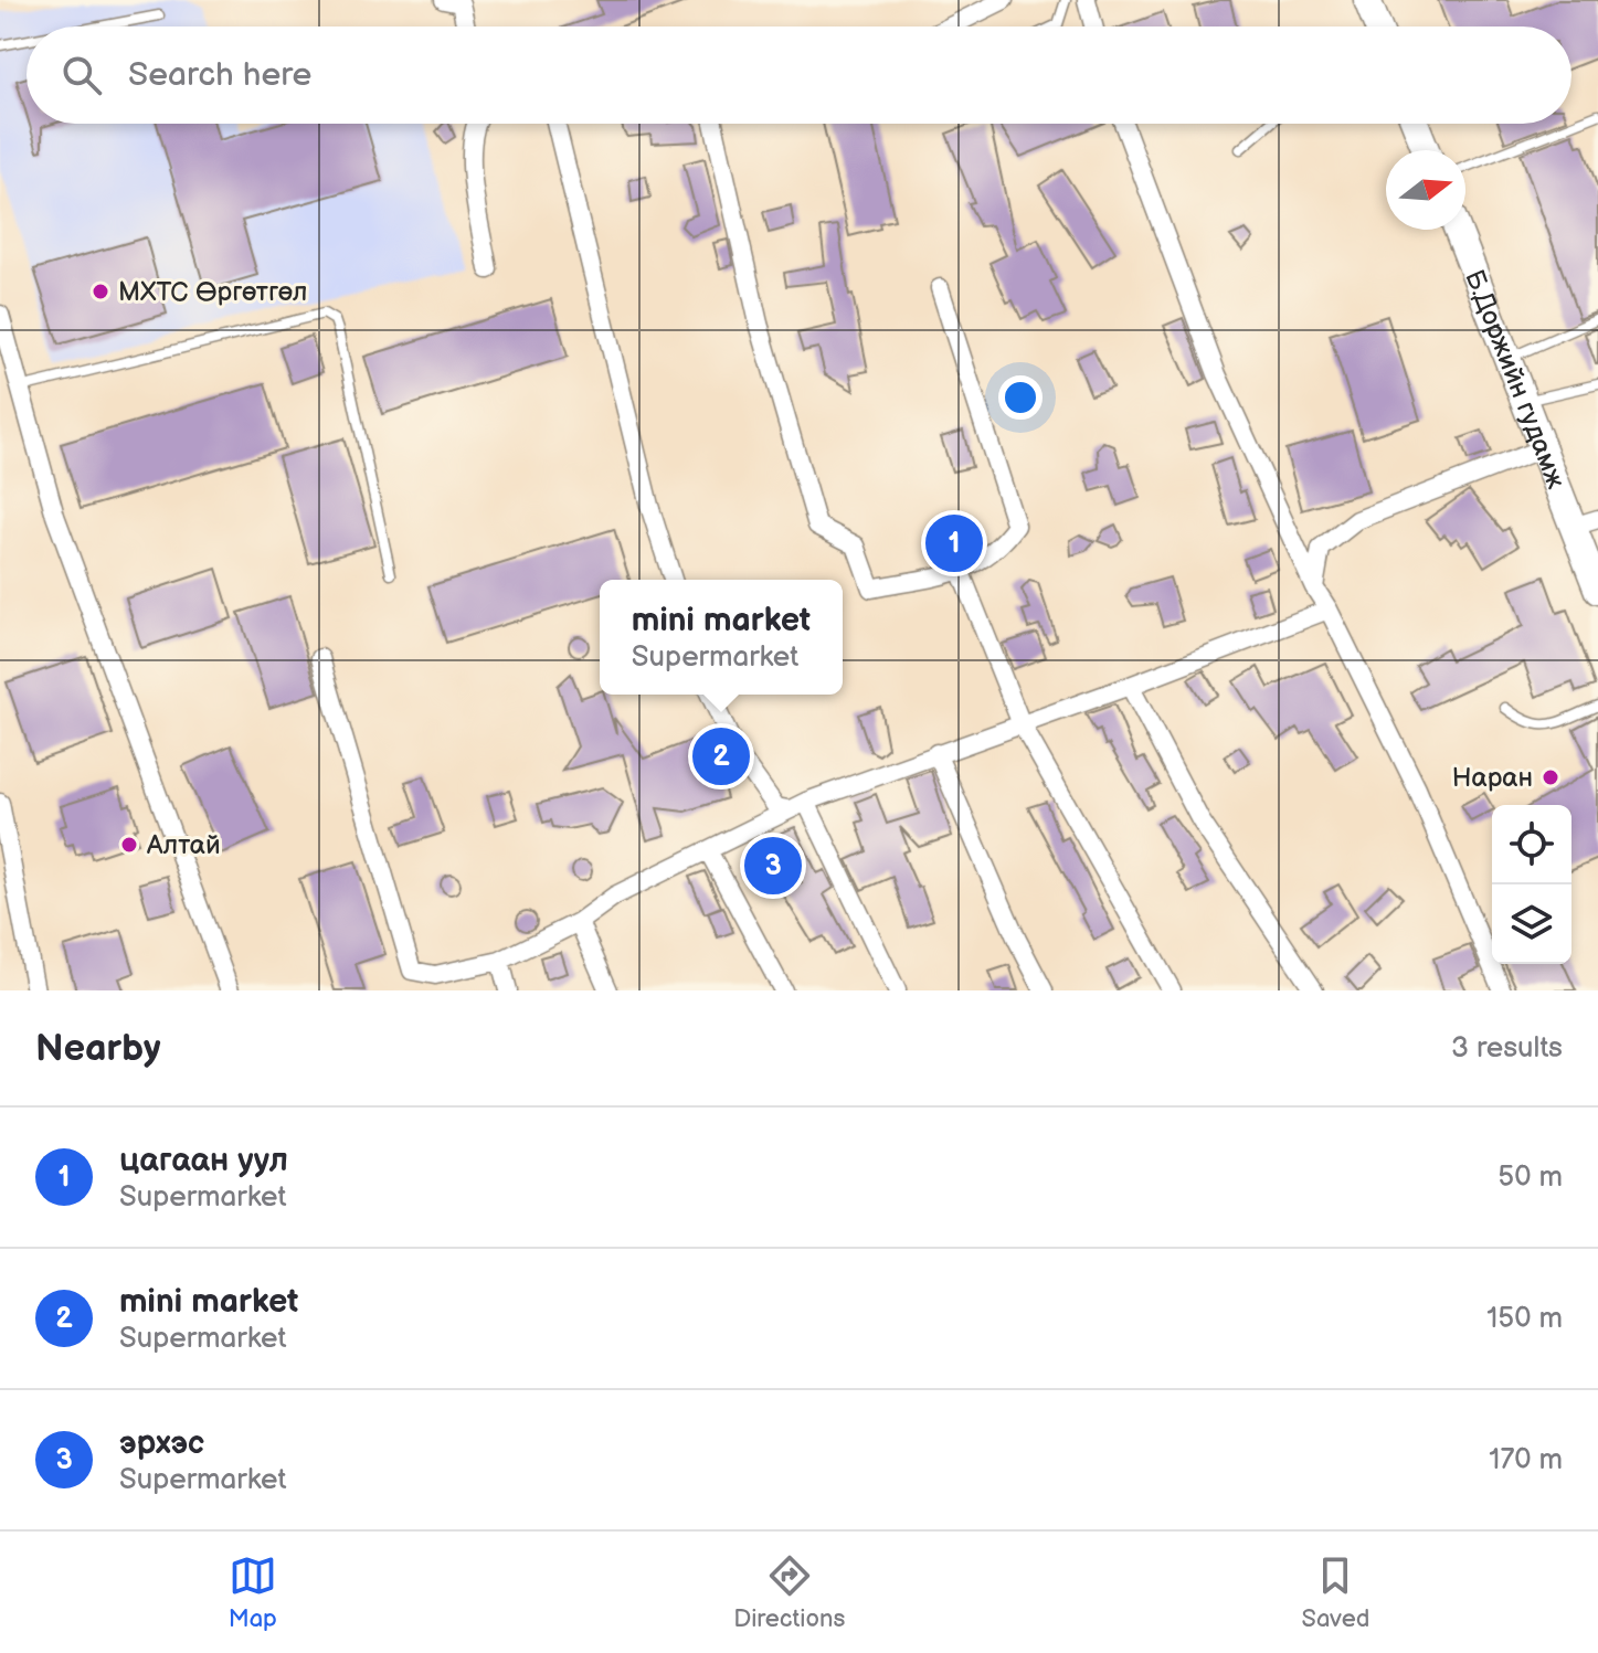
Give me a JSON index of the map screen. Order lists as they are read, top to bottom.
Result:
{
  "streets": {
    "main road": ["Б.Доржийн гудамж"]
  },
  "places": ["МХТС Өргөтгөл", "Наран", "Алтай"],
  "north": "right",
  "page": {
    "search": "Search here",
    "pins": ["1", "2", "3"],
    "popup": ["mini market", "Supermarket"],
    "heading": ["Nearby", "3 results"],
    "list": [
      {
        "mark": "1",
        "name": "цагаан уул",
        "note": "Supermarket",
        "value": "50 m"
      },
      {
        "mark": "2",
        "name": "mini market",
        "note": "Supermarket",
        "value": "150 m"
      },
      {
        "mark": "3",
        "name": "эрхэс",
        "note": "Supermarket",
        "value": "170 m"
      }
    ],
    "nav": ["Map", "Directions", "Saved"]
  }
}
